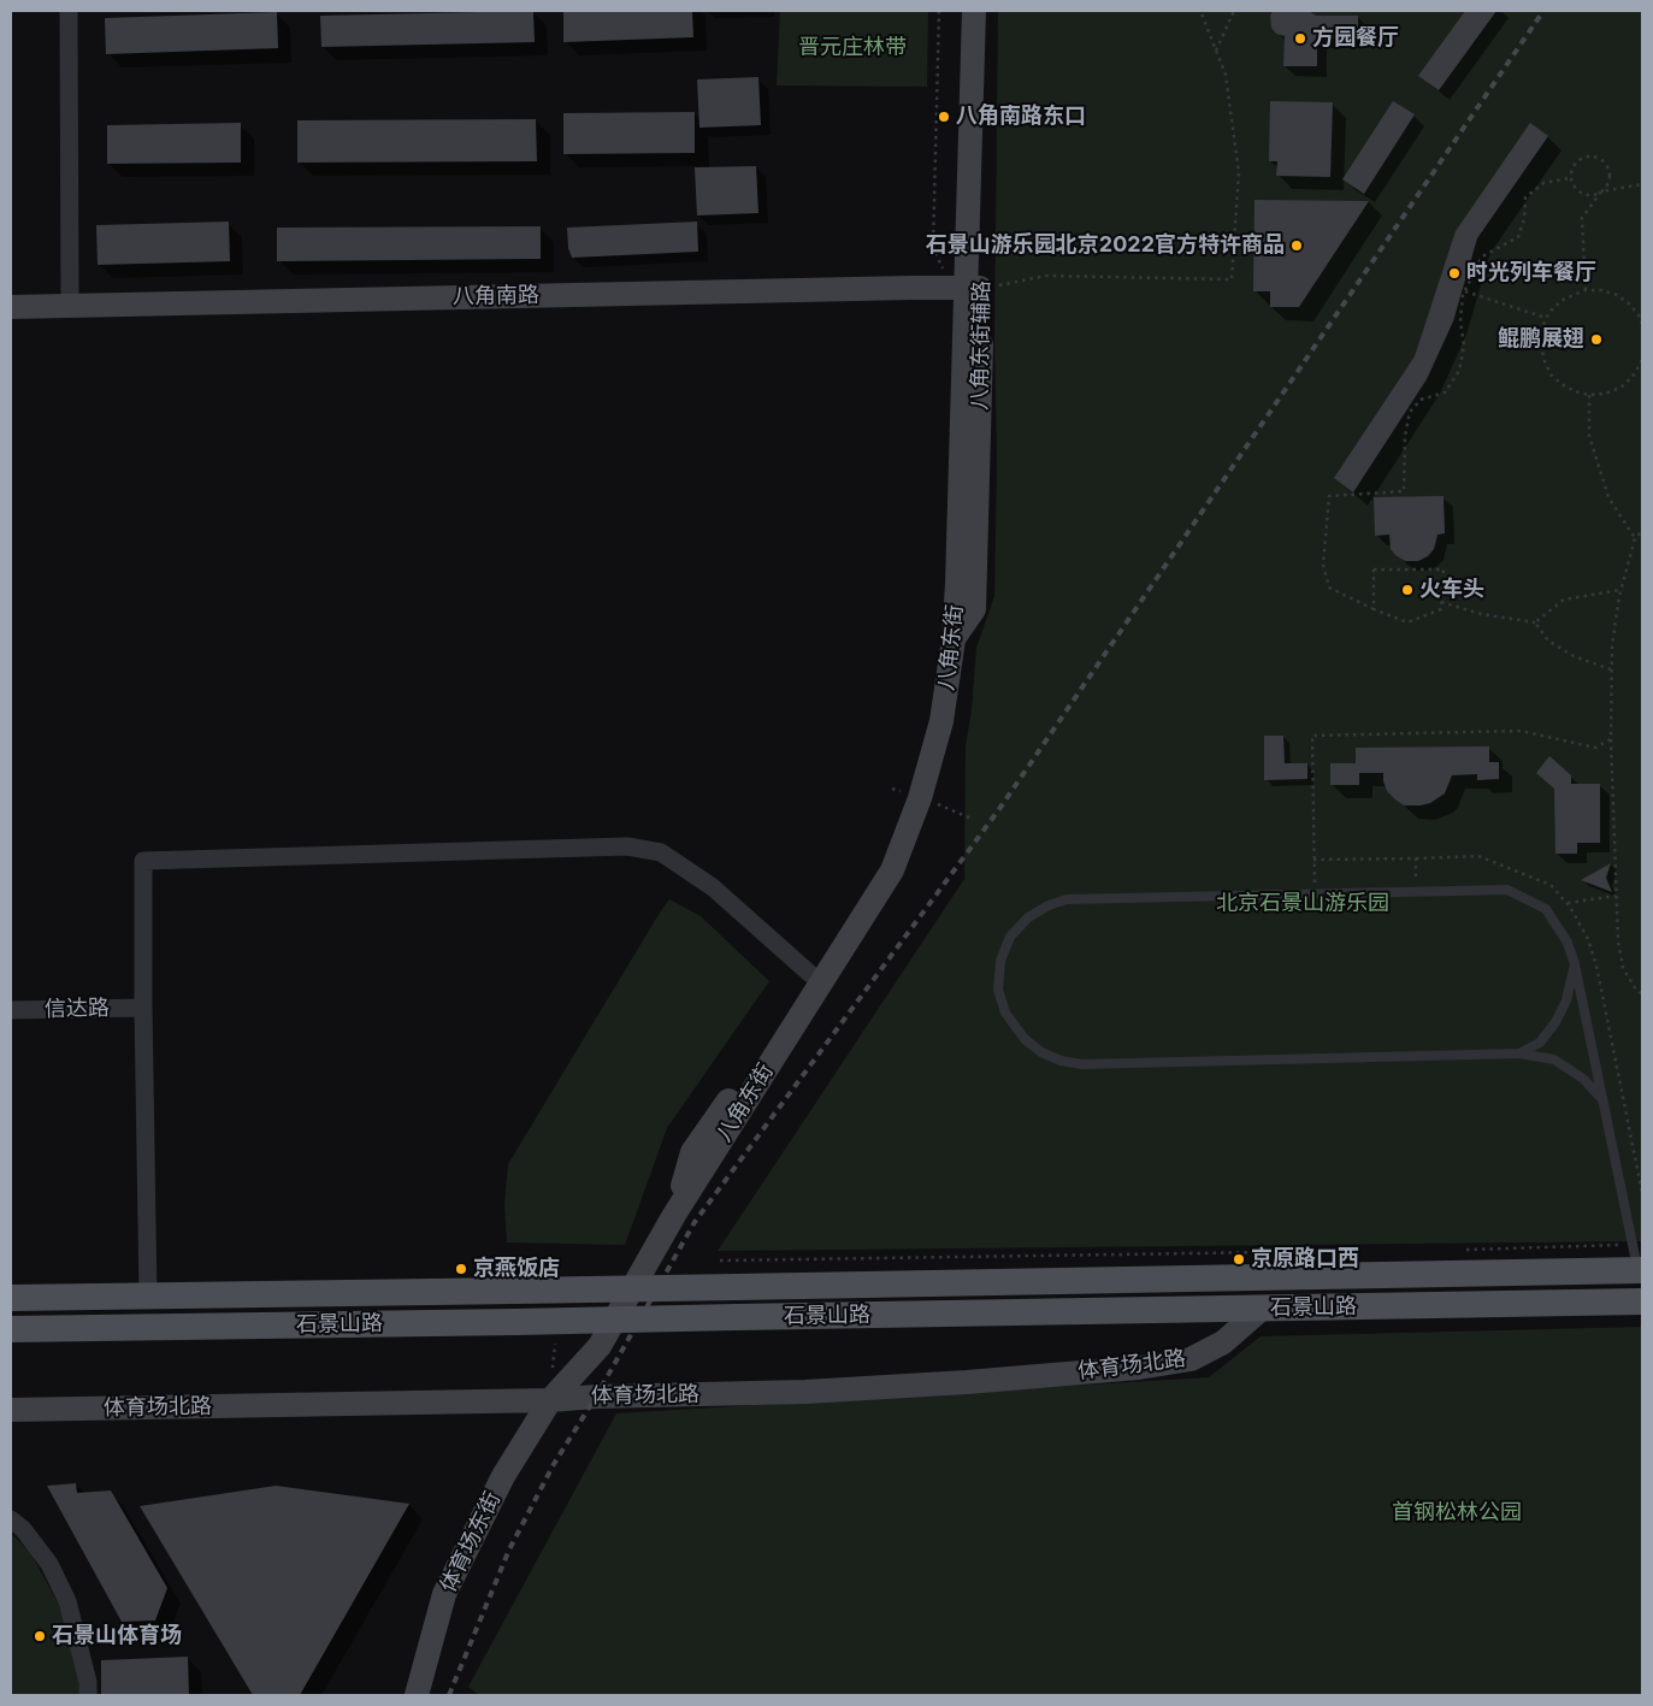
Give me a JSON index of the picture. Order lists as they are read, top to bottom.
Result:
{
  "streets": {
    "main road": ["石景山路"],
    "street": [
      "八角南路",
      "八角东街辅路",
      "八角东街",
      "信达路",
      "体育场北路",
      "体育场东街"
    ]
  },
  "crossings": [
    ["八角南路", "八角东街辅路"],
    ["八角南路", "八角东街"],
    ["八角东街辅路", "八角东街"],
    ["八角东街", "体育场北路"],
    ["八角东街", "体育场东街"],
    ["石景山路", "体育场北路"],
    ["体育场北路", "体育场东街"]
  ],
  "parks": ["晋元庄林带", "北京石景山游乐园", "首钢松林公园"],
  "places": [
    "方园餐厅",
    "八角南路东口",
    "石景山游乐园北京2022官方特许商品",
    "时光列车餐厅",
    "鲲鹏展翅",
    "火车头",
    "京原路口西",
    "京燕饭店",
    "石景山体育场"
  ]
}
